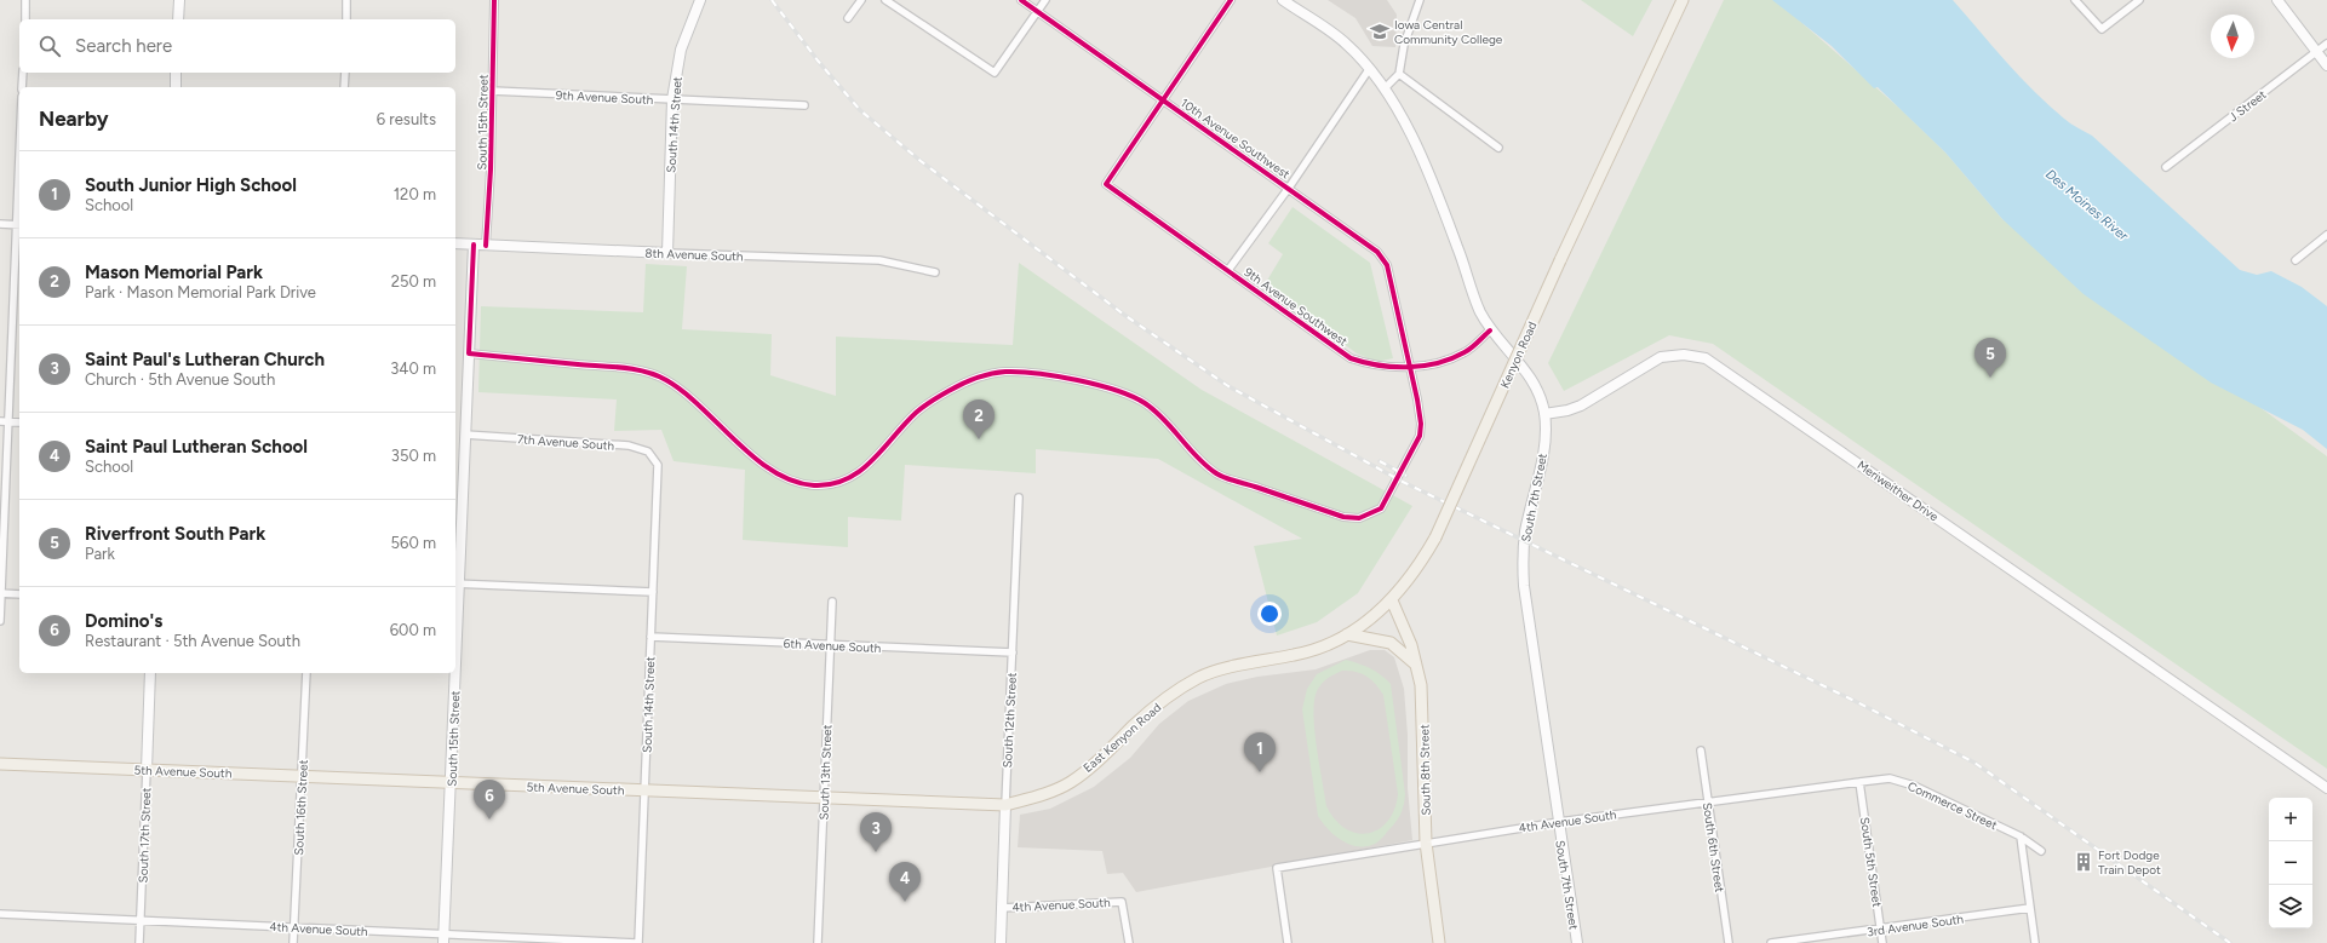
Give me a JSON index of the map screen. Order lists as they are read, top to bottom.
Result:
{
  "streets": {
    "main road": [
      "Kenyon Road",
      "East Kenyon Road",
      "South 8th Street",
      "5th Avenue South"
    ],
    "street": [
      "9th Avenue South",
      "J Street",
      "South 15th Street",
      "South 14th Street",
      "10th Avenue Southwest",
      "8th Avenue South",
      "9th Avenue Southwest",
      "7th Avenue South",
      "Meriweither Drive",
      "South 7th Street",
      "6th Avenue South",
      "South 12th Street",
      "South 13th Street",
      "Commerce Street",
      "South 16th Street",
      "4th Avenue South",
      "South 17th Street",
      "South 6th Street",
      "South 5th Street",
      "3rd Avenue South"
    ]
  },
  "crossings": [
    ["9th Avenue South", "South 15th Street"],
    ["9th Avenue South", "South 14th Street"],
    ["South 15th Street", "8th Avenue South"],
    ["South 15th Street", "7th Avenue South"],
    ["South 15th Street", "5th Avenue South"],
    ["South 15th Street", "4th Avenue South"],
    ["South 14th Street", "8th Avenue South"],
    ["South 14th Street", "7th Avenue South"],
    ["South 14th Street", "6th Avenue South"],
    ["South 14th Street", "5th Avenue South"],
    ["South 14th Street", "4th Avenue South"],
    ["10th Avenue Southwest", "9th Avenue Southwest"],
    ["9th Avenue Southwest", "South 7th Street"],
    ["Kenyon Road", "East Kenyon Road"],
    ["Kenyon Road", "South 8th Street"],
    ["Meriweither Drive", "South 7th Street"],
    ["South 7th Street", "4th Avenue South"],
    ["6th Avenue South", "South 12th Street"],
    ["6th Avenue South", "South 13th Street"],
    ["South 12th Street", "East Kenyon Road"],
    ["South 12th Street", "5th Avenue South"],
    ["South 12th Street", "4th Avenue South"],
    ["East Kenyon Road", "5th Avenue South"],
    ["South 8th Street", "4th Avenue South"],
    ["5th Avenue South", "South 13th Street"],
    ["5th Avenue South", "South 16th Street"],
    ["5th Avenue South", "South 17th Street"],
    ["Commerce Street", "4th Avenue South"],
    ["Commerce Street", "South 5th Street"],
    ["South 16th Street", "4th Avenue South"],
    ["4th Avenue South", "South 17th Street"],
    ["4th Avenue South", "South 6th Street"],
    ["4th Avenue South", "South 5th Street"],
    ["South 5th Street", "3rd Avenue South"]
  ],
  "water": ["Des Moines River"],
  "places": {
    "school or university": ["Iowa Central Community College"],
    "building": ["Fort Dodge Train Depot"]
  },
  "north": "bottom",
  "page": {
    "search": "Search here",
    "heading": ["Nearby", "6 results"],
    "list": [
      {
        "mark": "1",
        "name": "South Junior High School",
        "note": "School",
        "value": "120 m"
      },
      {
        "mark": "2",
        "name": "Mason Memorial Park",
        "note": "Park · Mason Memorial Park Drive",
        "value": "250 m"
      },
      {
        "mark": "3",
        "name": "Saint Paul's Lutheran Church",
        "note": "Church · 5th Avenue South",
        "value": "340 m"
      },
      {
        "mark": "4",
        "name": "Saint Paul Lutheran School",
        "note": "School",
        "value": "350 m"
      },
      {
        "mark": "5",
        "name": "Riverfront South Park",
        "note": "Park",
        "value": "560 m"
      },
      {
        "mark": "6",
        "name": "Domino's",
        "note": "Restaurant · 5th Avenue South",
        "value": "600 m"
      }
    ],
    "pins": [
      "5",
      "2",
      "1",
      "6",
      "3",
      "4"
    ],
    "map_buttons": ["+", "−"]
  }
}
